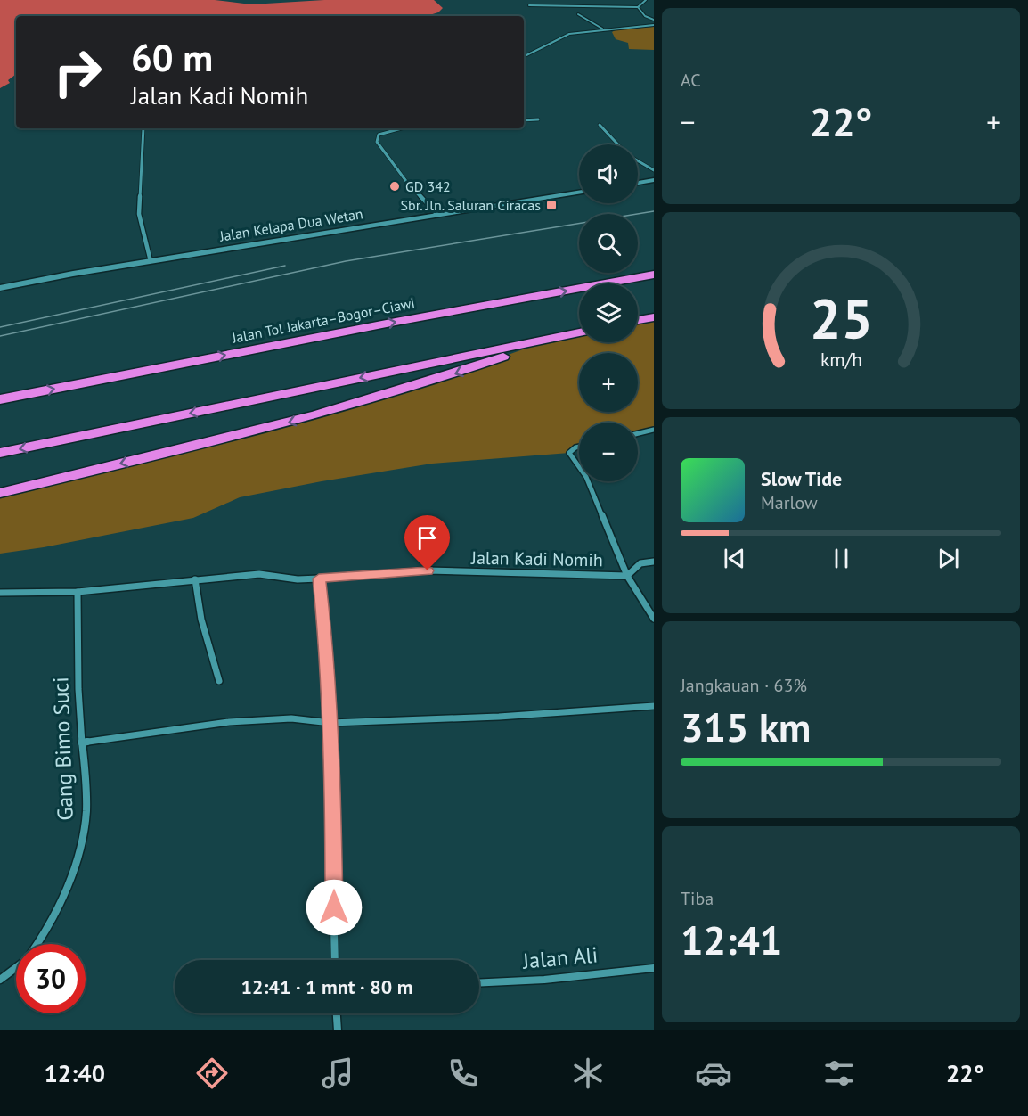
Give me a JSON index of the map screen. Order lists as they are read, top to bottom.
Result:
{
  "streets": {
    "highway": ["Jalan Tol Jakarta–Bogor–Ciawi"],
    "street": [
      "Jalan Kelapa Dua Wetan",
      "Jalan Kadi Nomih",
      "Gang Bimo Suci",
      "Jalan Ali"
    ]
  },
  "crossings": [
    ["Jalan Kadi Nomih", "Gang Bimo Suci"]
  ],
  "places": {
    "other": ["GD 342"],
    "transit": ["Sbr. Jln. Saluran Ciracas"]
  },
  "page": {
    "tile": [
      "AC",
      ["Jangkauan · 63%", "315 km"],
      ["Tiba", "12:41"]
    ],
    "turn": ["60 m", "Jalan Kadi Nomih"],
    "heat": ["−", "22°", "+"],
    "map_buttons": ["+", "−"],
    "song": ["Slow Tide", "Marlow"],
    "limit": "30",
    "trip": "12:41 · 1 mnt · 80 m",
    "tabs": ["12:40", "22°"],
    "gauge": ["25", "km/h"]
  }
}
